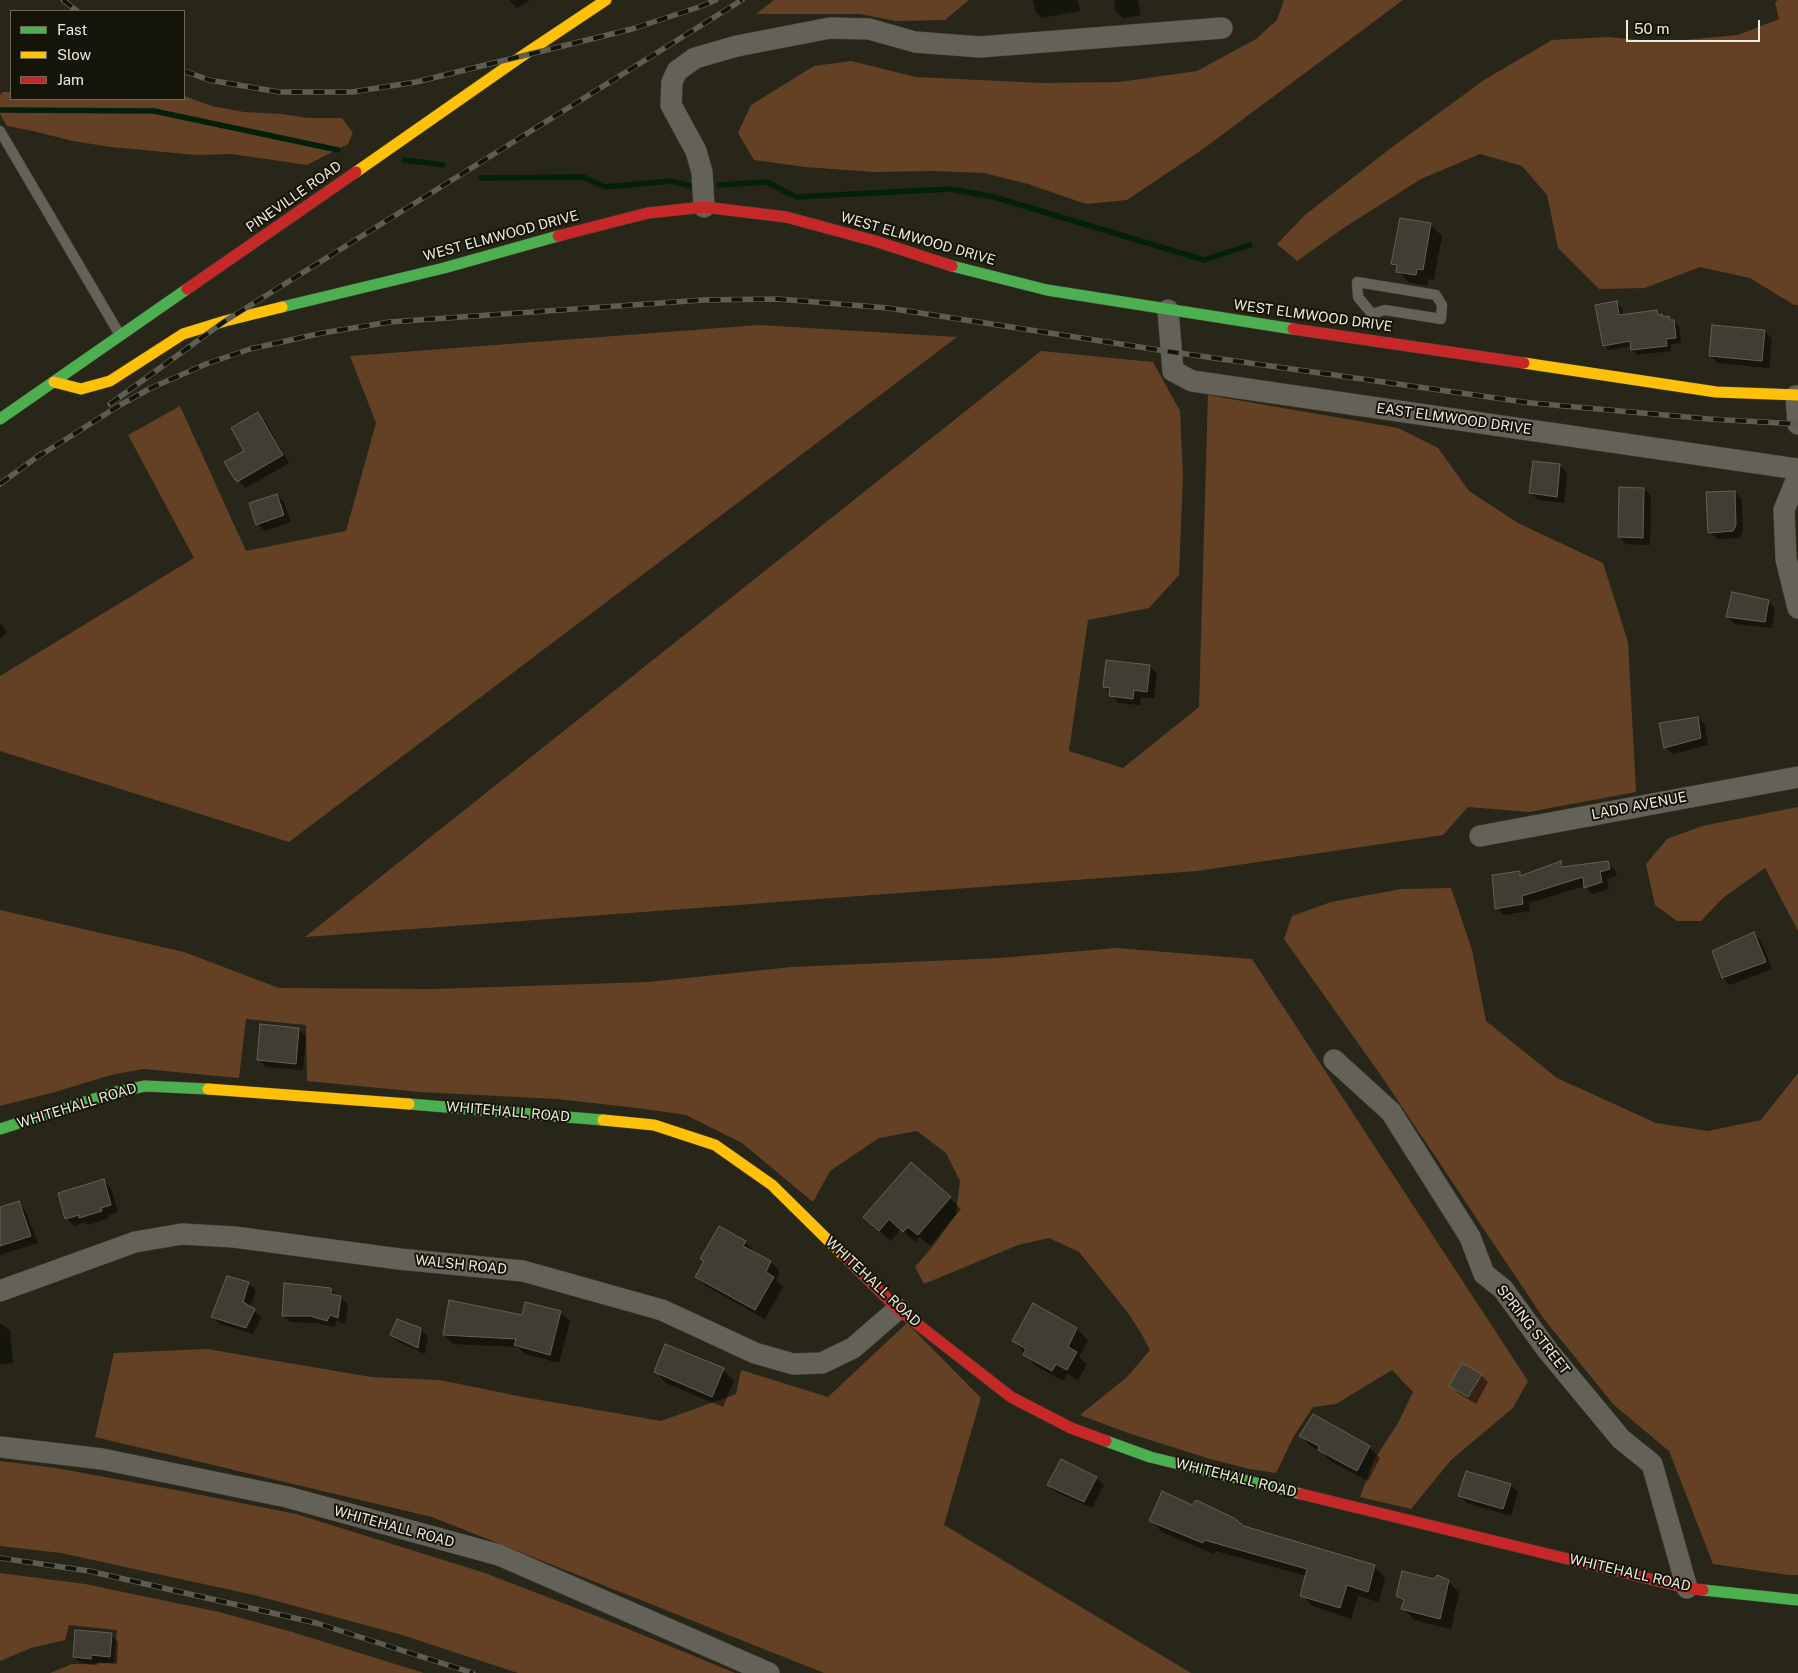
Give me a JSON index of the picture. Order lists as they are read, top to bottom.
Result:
{
  "streets": {
    "street": [
      "PINEVILLE ROAD",
      "WEST ELMWOOD DRIVE",
      "EAST ELMWOOD DRIVE",
      "LADD AVENUE",
      "WHITEHALL ROAD",
      "WALSH ROAD",
      "SPRING STREET"
    ]
  },
  "crossings": [
    ["PINEVILLE ROAD", "WEST ELMWOOD DRIVE"],
    ["WEST ELMWOOD DRIVE", "EAST ELMWOOD DRIVE"],
    ["WHITEHALL ROAD", "WALSH ROAD"],
    ["WHITEHALL ROAD", "SPRING STREET"]
  ],
  "legend": ["Fast", "Slow", "Jam"],
  "scale_bar": "50 m"
}
